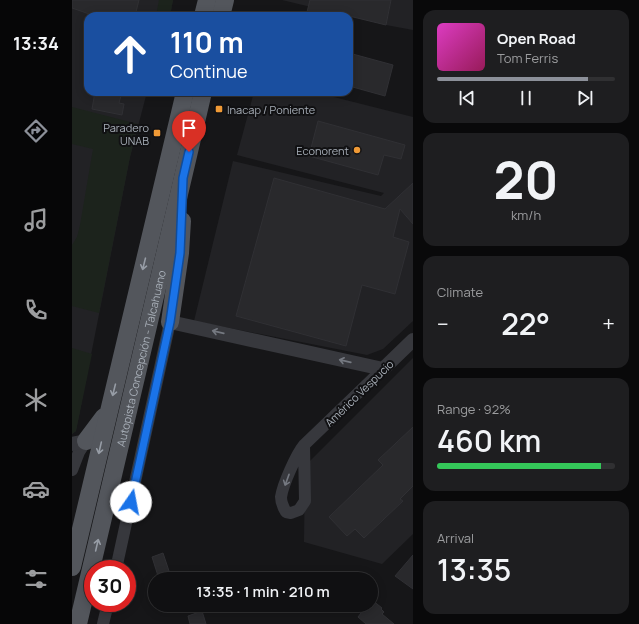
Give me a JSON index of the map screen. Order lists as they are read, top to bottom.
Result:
{
  "streets": {
    "main road": ["Autopista Concepción - Talcahuano"],
    "street": ["Américo Vespucio"]
  },
  "places": {
    "transit": ["Inacap / Poniente", "Paradero UNAB"],
    "other": ["Econorent"]
  },
  "page": {
    "tabs": "13:34",
    "turn": ["110 m", "Continue"],
    "song": ["Open Road", "Tom Ferris"],
    "tile": [
      ["20", "km/h"],
      "Climate",
      ["Range · 92%", "460 km"],
      ["Arrival", "13:35"]
    ],
    "heat": ["−", "22°", "+"],
    "limit": "30",
    "trip": "13:35 · 1 min · 210 m"
  }
}
